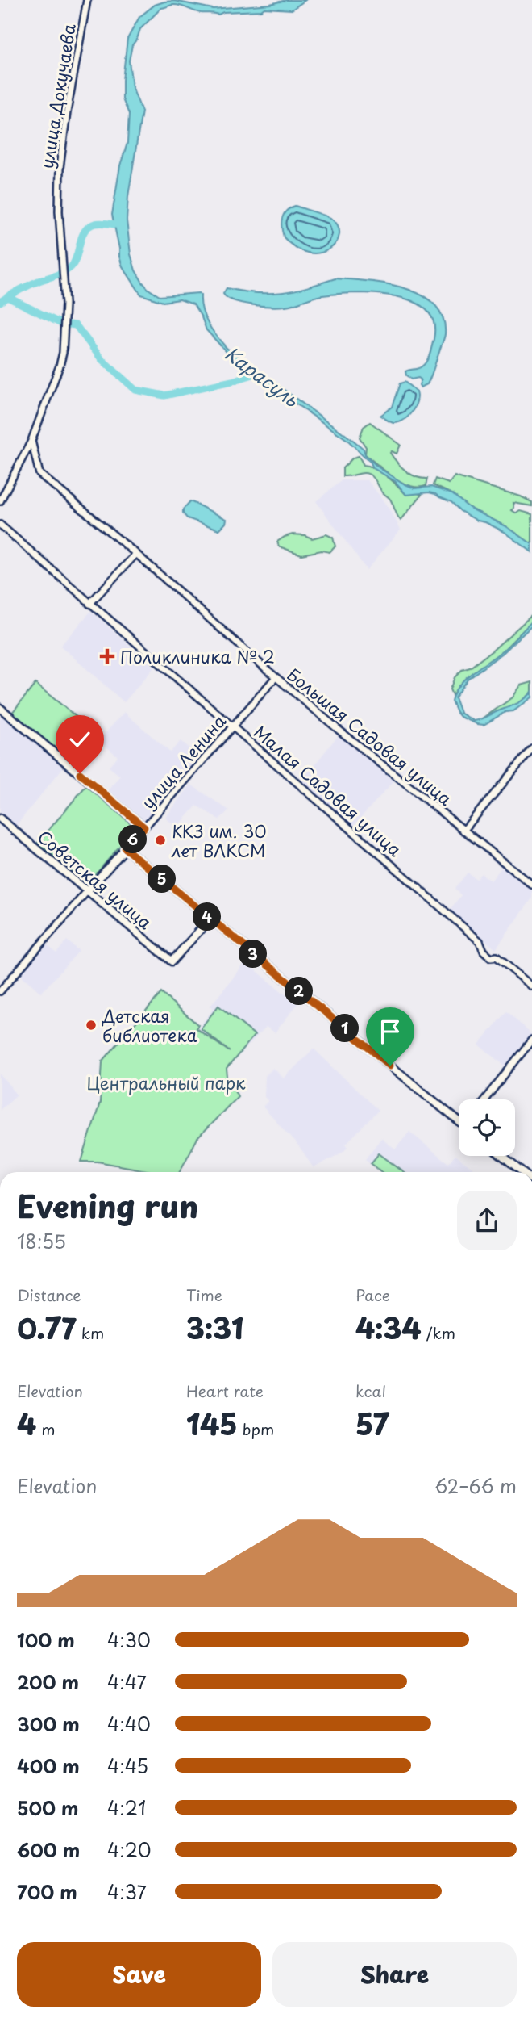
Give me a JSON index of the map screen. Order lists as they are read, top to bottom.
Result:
{
  "streets": {
    "main road": ["улица Ленина", "Советская улица"],
    "street": ["улица Докучаева", "Большая Садовая улица", "Малая Садовая улица"]
  },
  "crossings": [
    ["улица Докучаева", "Большая Садовая улица"],
    ["Большая Садовая улица", "улица Ленина"],
    ["улица Ленина", "Малая Садовая улица"],
    ["улица Ленина", "Советская улица"]
  ],
  "water": ["Карасуль"],
  "parks": ["Центральный парк"],
  "places": {
    "health": ["Поликлиника № 2"],
    "other": ["ККЗ им. 30 лет ВЛКСМ", "Детская библиотека"]
  },
  "page": {
    "pins": [
      "6",
      "5",
      "4",
      "3",
      "2",
      "1"
    ],
    "heading": ["Evening run", "18:55"],
    "stats": [
      ["Distance", "0.77 km"],
      ["Time", "3:31"],
      ["Pace", "4:34 /km"],
      ["Elevation", "4 m"],
      ["Heart rate", "145 bpm"],
      ["kcal", "57"]
    ],
    "chart": ["Elevation", "62–66 m"],
    "list": [
      {
        "name": "100 m",
        "note": "4:30"
      },
      {
        "name": "200 m",
        "note": "4:47"
      },
      {
        "name": "300 m",
        "note": "4:40"
      },
      {
        "name": "400 m",
        "note": "4:45"
      },
      {
        "name": "500 m",
        "note": "4:21"
      },
      {
        "name": "600 m",
        "note": "4:20"
      },
      {
        "name": "700 m",
        "note": "4:37"
      }
    ],
    "buttons": ["Save", "Share"]
  }
}
